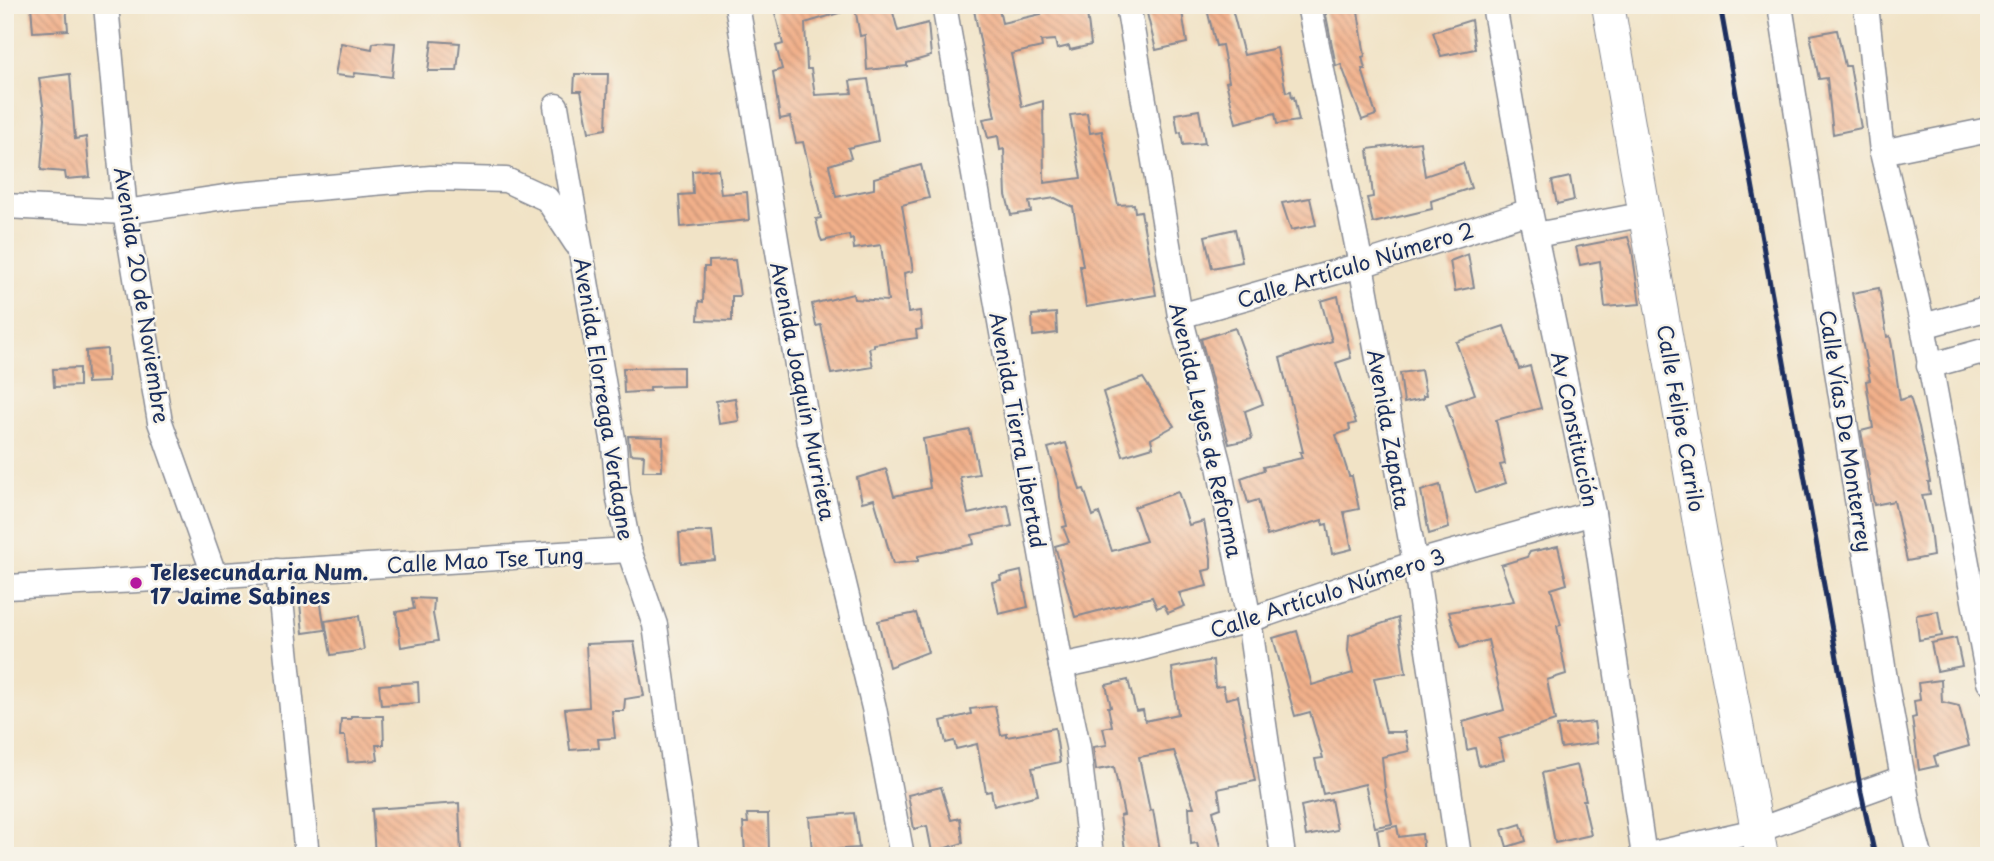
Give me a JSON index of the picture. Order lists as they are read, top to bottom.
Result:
{
  "streets": {
    "street": [
      "Calle Artículo Número 2",
      "Avenida 20 de Noviembre",
      "Avenida Joaquín Murrieta",
      "Avenida Elorreaga Verdagne",
      "Calle Felipe Carrilo",
      "Avenida Zapata",
      "Av Constitución",
      "Avenida Tierra Libertad",
      "Avenida Leyes de Reforma",
      "Calle Vías De Monterrey",
      "Calle Mao Tse Tung",
      "Calle Artículo Número 3"
    ]
  },
  "crossings": [
    ["Calle Artículo Número 2", "Calle Felipe Carrilo"],
    ["Calle Artículo Número 2", "Avenida Zapata"],
    ["Calle Artículo Número 2", "Av Constitución"],
    ["Calle Artículo Número 2", "Avenida Leyes de Reforma"],
    ["Avenida 20 de Noviembre", "Calle Mao Tse Tung"],
    ["Avenida Elorreaga Verdagne", "Calle Mao Tse Tung"],
    ["Avenida Zapata", "Calle Artículo Número 3"],
    ["Av Constitución", "Calle Artículo Número 3"],
    ["Avenida Tierra Libertad", "Calle Artículo Número 3"],
    ["Avenida Leyes de Reforma", "Calle Artículo Número 3"]
  ],
  "places": ["Telesecundaria Num. 17 Jaime Sabines"]
}
